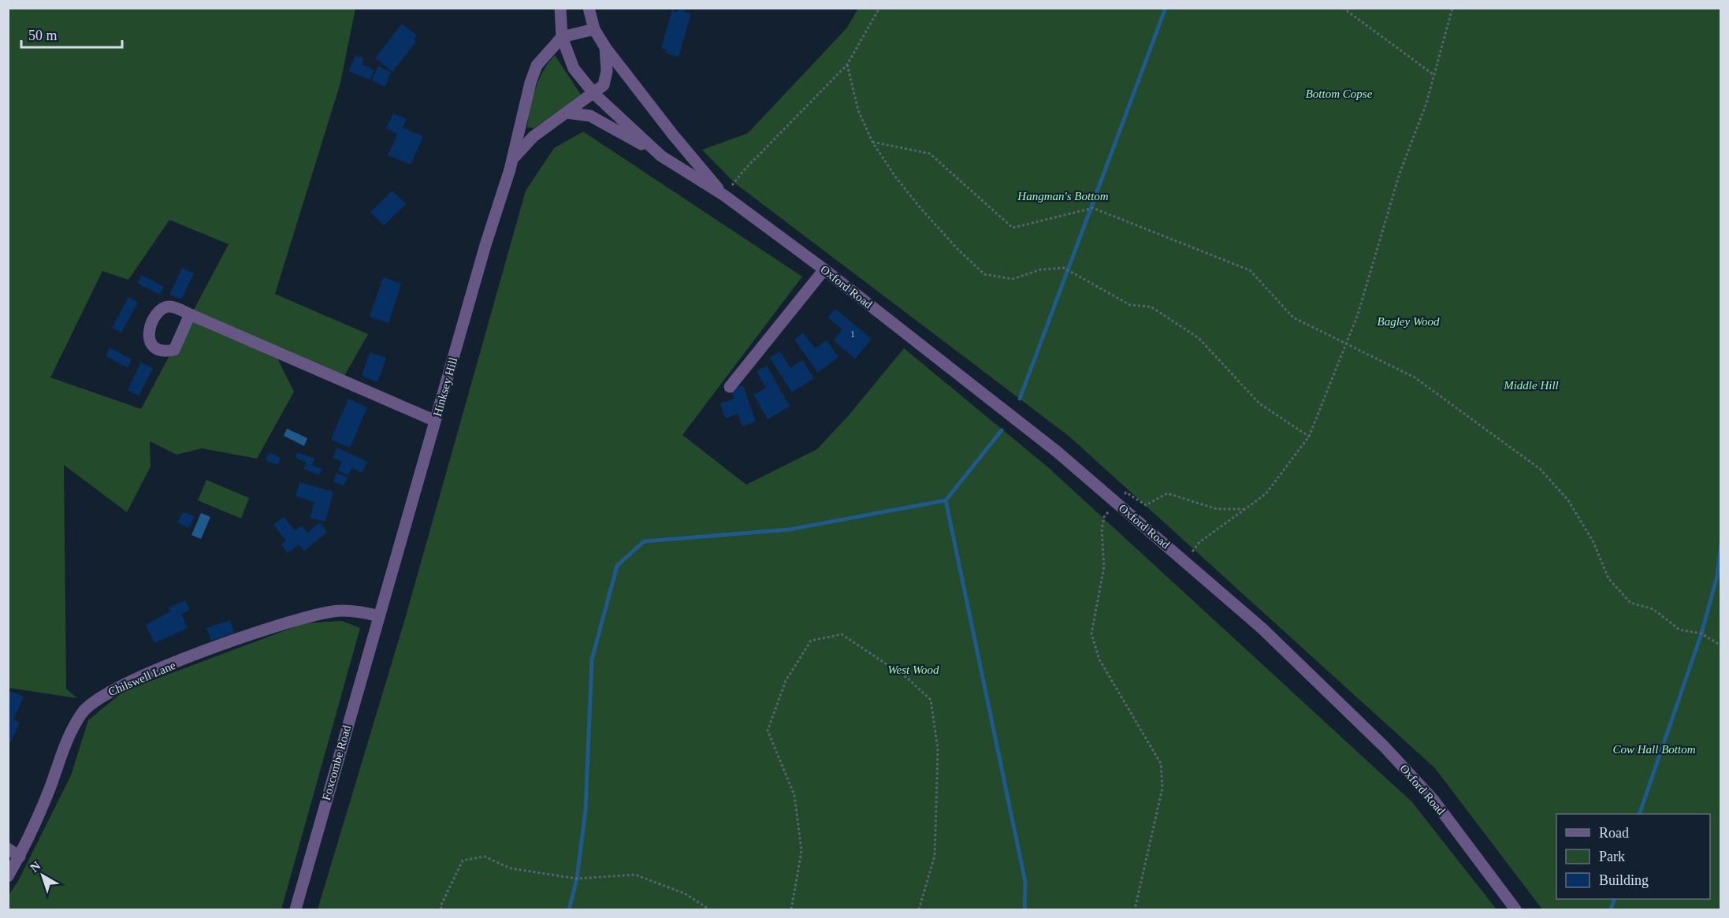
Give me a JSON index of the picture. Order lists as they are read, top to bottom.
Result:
{
  "streets": {
    "street": [
      "Oxford Road",
      "Hinksey Hill",
      "Chilswell Lane",
      "Foxcombe Road"
    ]
  },
  "crossings": [
    ["Oxford Road", "Hinksey Hill"],
    ["Hinksey Hill", "Chilswell Lane"],
    ["Hinksey Hill", "Foxcombe Road"],
    ["Chilswell Lane", "Foxcombe Road"]
  ],
  "parks": [
    "Bottom Copse",
    "Hangman's Bottom",
    "Bagley Wood",
    "Middle Hill",
    "West Wood",
    "Cow Hall Bottom"
  ],
  "house_numbers": ["1"],
  "legend": ["Road", "Park", "Building"],
  "scale_bar": "50 m",
  "north": "top left"
}
